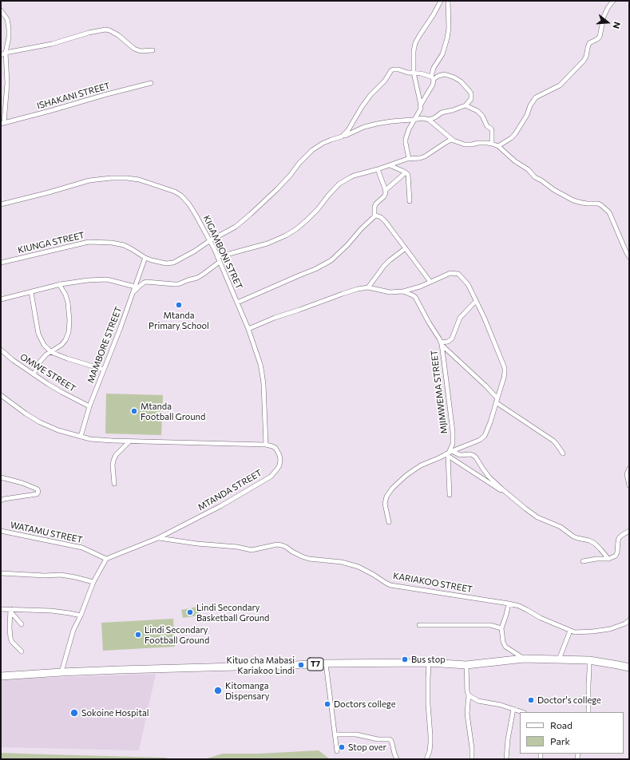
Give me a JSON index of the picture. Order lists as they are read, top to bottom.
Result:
{
  "streets": {
    "highway": ["T7"],
    "street": [
      "ISHAKANI STREET",
      "KIUNGA STREET",
      "KIGAMBONI STRET",
      "MAMBORE STREET",
      "OMWE STREET",
      "MJIMWEMA STREET",
      "MTANDA STREET",
      "WATAMU STREET",
      "KARIAKOO STREET"
    ]
  },
  "crossings": [
    ["KIUNGA STREET", "KIGAMBONI STRET"],
    ["KIGAMBONI STRET", "MTANDA STREET"],
    ["MAMBORE STREET", "OMWE STREET"],
    ["MTANDA STREET", "WATAMU STREET"],
    ["MTANDA STREET", "KARIAKOO STREET"]
  ],
  "places": [
    "Mtanda Primary School",
    "Mtanda Football Ground",
    "Lindi Secondary Basketball Ground",
    "Lindi Secondary Football Ground",
    "Bus stop",
    "Kituo cha Mabasi Kariakoo Lindi",
    "Kitomanga Dispensary",
    "Doctor's college",
    "Doctors college",
    "Sokoine Hospital",
    "Stop over"
  ],
  "legend": ["Road", "Park"],
  "north": "right"
}
